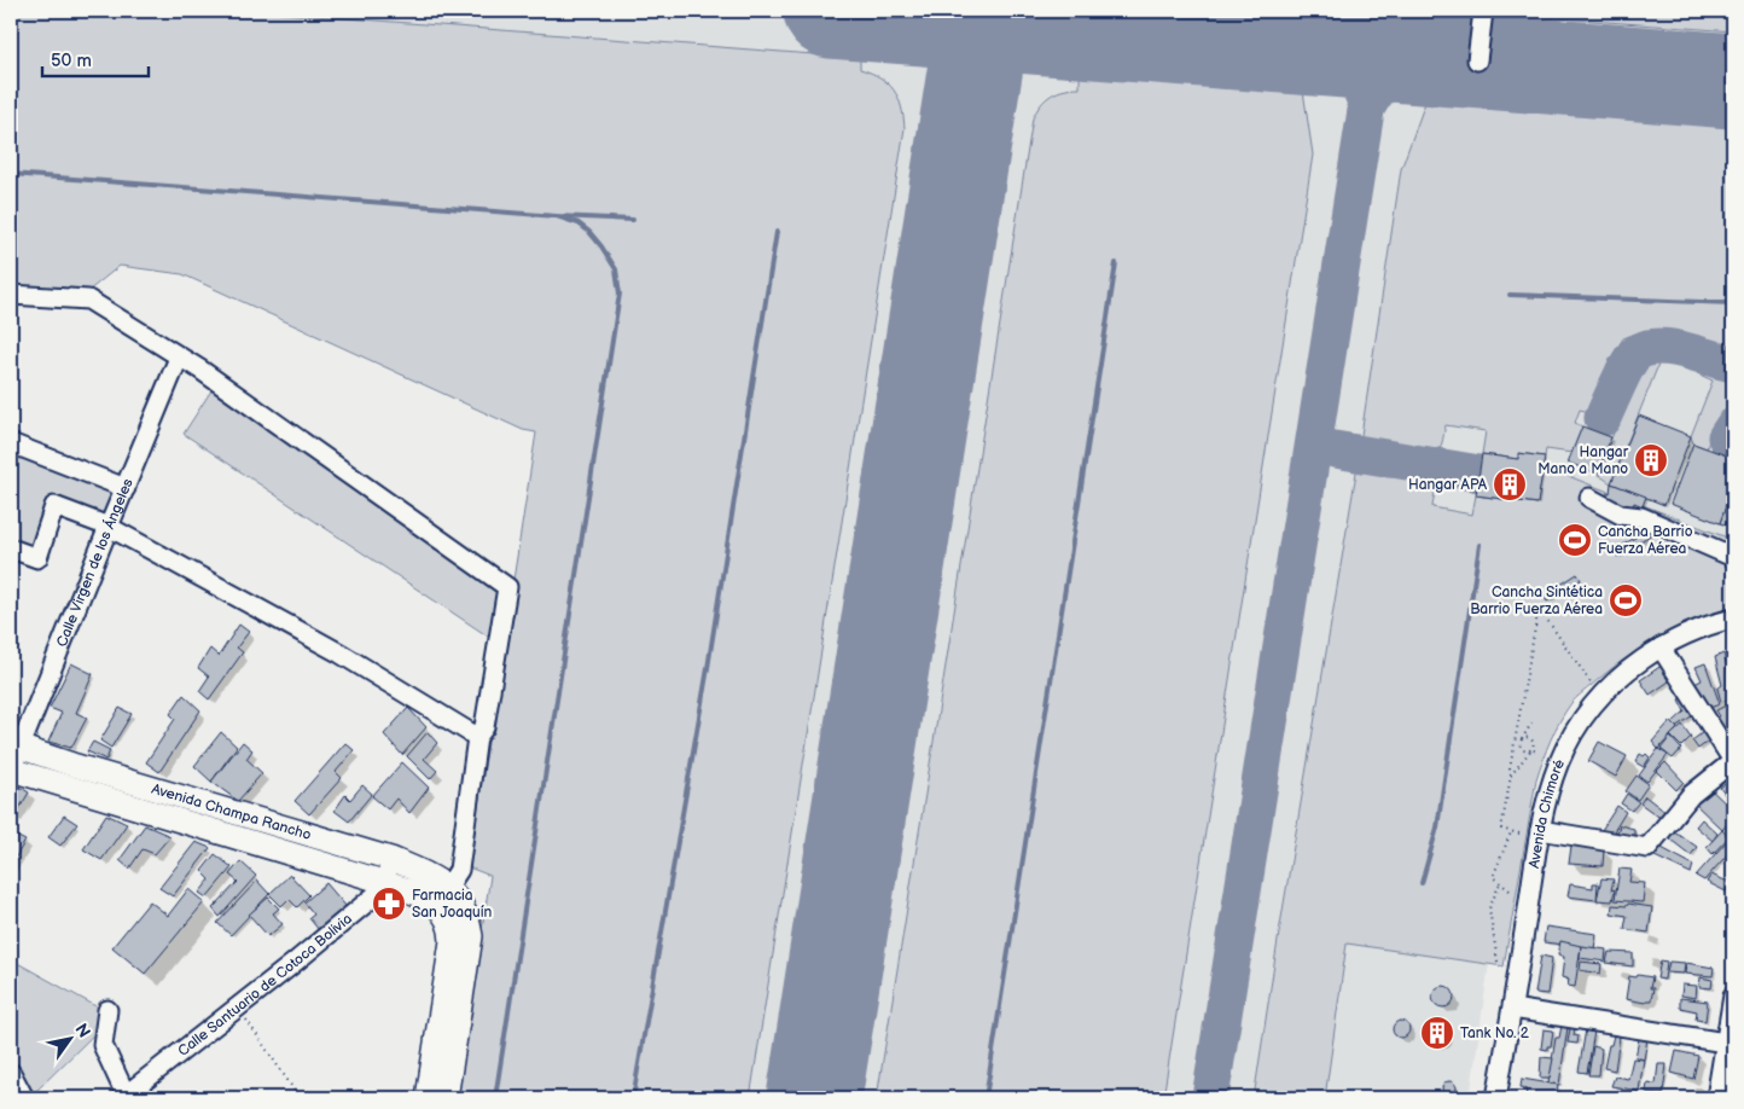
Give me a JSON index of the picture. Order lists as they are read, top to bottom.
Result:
{
  "streets": {
    "main road": ["Avenida Champa Rancho"],
    "street": ["Calle Virgen de los Ángeles", "Avenida Chimoré", "Calle Santuario de Cotoca Bolivia"]
  },
  "crossings": [
    ["Calle Virgen de los Ángeles", "Avenida Champa Rancho"],
    ["Avenida Champa Rancho", "Calle Santuario de Cotoca Bolivia"]
  ],
  "places": {
    "building": ["Hangar Mano a Mano", "Hangar APA", "Tank No. 2"],
    "sports": ["Cancha Barrio Fuerza Aérea", "Cancha Sintética Barrio Fuerza Aérea"],
    "pharmacy": ["Farmacia San Joaquín"]
  },
  "scale_bar": "50 m",
  "north": "top right"
}
